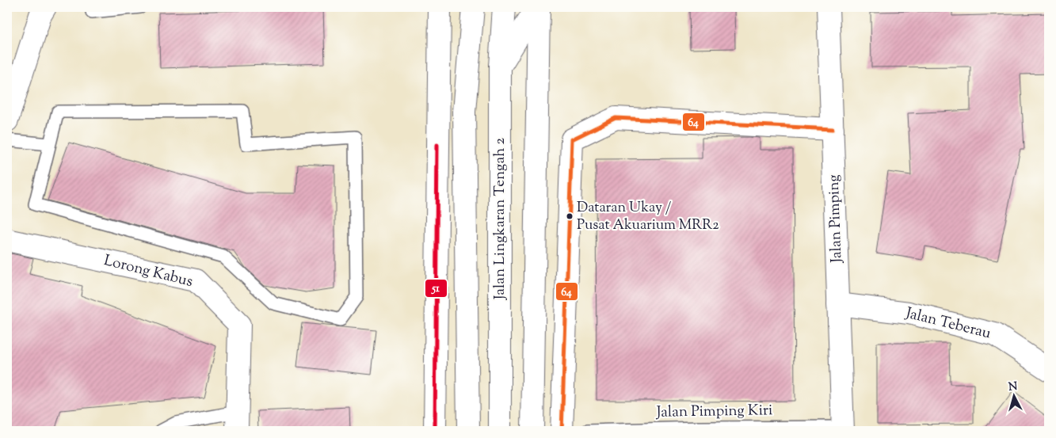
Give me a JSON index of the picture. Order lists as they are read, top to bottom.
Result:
{
  "streets": {
    "main road": [
      "Jalan Lingkaran Tengah 2",
      "Jalan Pimping",
      "Lorong Kabus",
      "Jalan Teberau"
    ],
    "lane": ["Jalan Pimping Kiri"]
  },
  "crossings": [
    ["Jalan Pimping", "Jalan Teberau"],
    ["Jalan Pimping", "Jalan Pimping Kiri"]
  ],
  "places": ["Dataran Ukay / Pusat Akuarium MRR2"],
  "lines": ["transit line 64", "transit line 51"],
  "north": "top"
}
